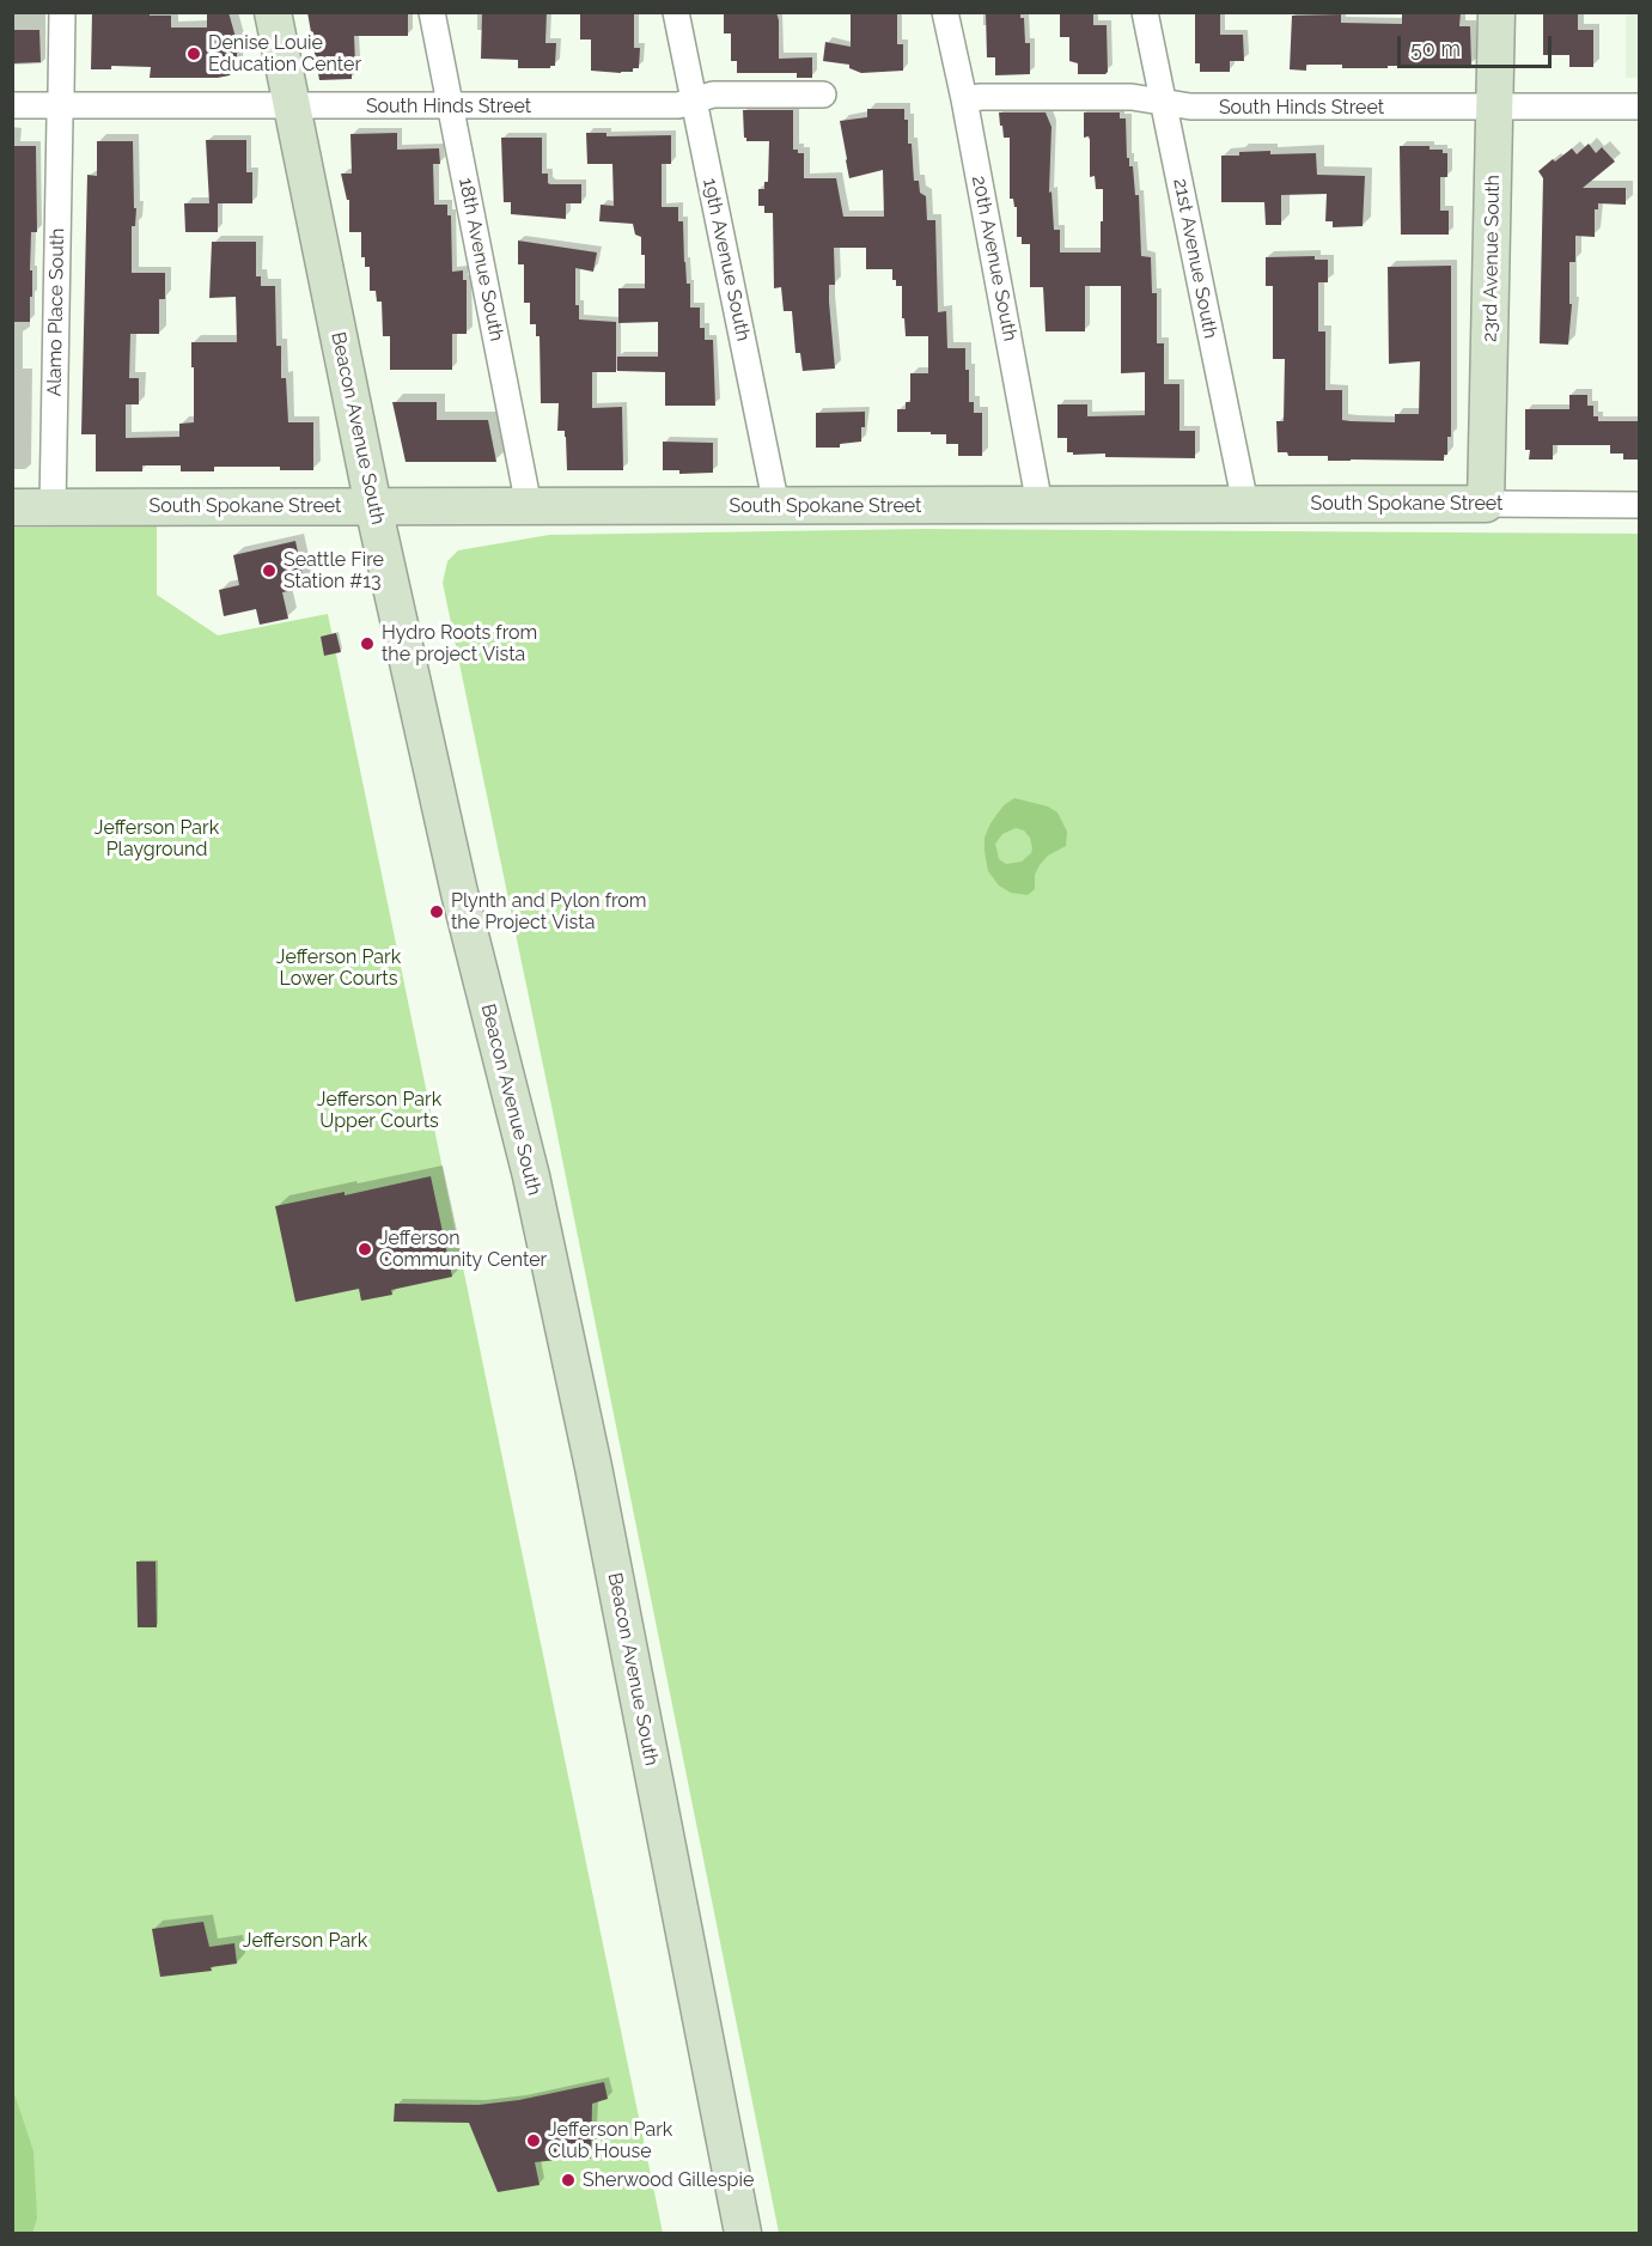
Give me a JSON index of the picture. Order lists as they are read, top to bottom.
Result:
{
  "streets": {
    "main road": ["23rd Avenue South", "Beacon Avenue South", "South Spokane Street"],
    "street": [
      "South Hinds Street",
      "20th Avenue South",
      "21st Avenue South",
      "18th Avenue South",
      "19th Avenue South",
      "Alamo Place South"
    ]
  },
  "crossings": [
    ["South Hinds Street", "20th Avenue South"],
    ["South Hinds Street", "21st Avenue South"],
    ["South Hinds Street", "23rd Avenue South"],
    ["South Hinds Street", "18th Avenue South"],
    ["South Hinds Street", "19th Avenue South"],
    ["South Hinds Street", "Alamo Place South"],
    ["South Hinds Street", "Beacon Avenue South"],
    ["20th Avenue South", "South Spokane Street"],
    ["21st Avenue South", "South Spokane Street"],
    ["23rd Avenue South", "South Spokane Street"],
    ["18th Avenue South", "South Spokane Street"],
    ["19th Avenue South", "South Spokane Street"],
    ["Alamo Place South", "South Spokane Street"],
    ["Beacon Avenue South", "South Spokane Street"]
  ],
  "parks": [
    "Jefferson Park Playground",
    "Jefferson Park Lower Courts",
    "Jefferson Park Upper Courts",
    "Jefferson Park"
  ],
  "places": [
    "Denise Louie Education Center",
    "Seattle Fire Station #13",
    "Hydro Roots from the project Vista",
    "Plynth and Pylon from the Project Vista",
    "Jefferson Community Center",
    "Jefferson Park Club House",
    "Sherwood Gillespie"
  ],
  "scale_bar": "50 m"
}
